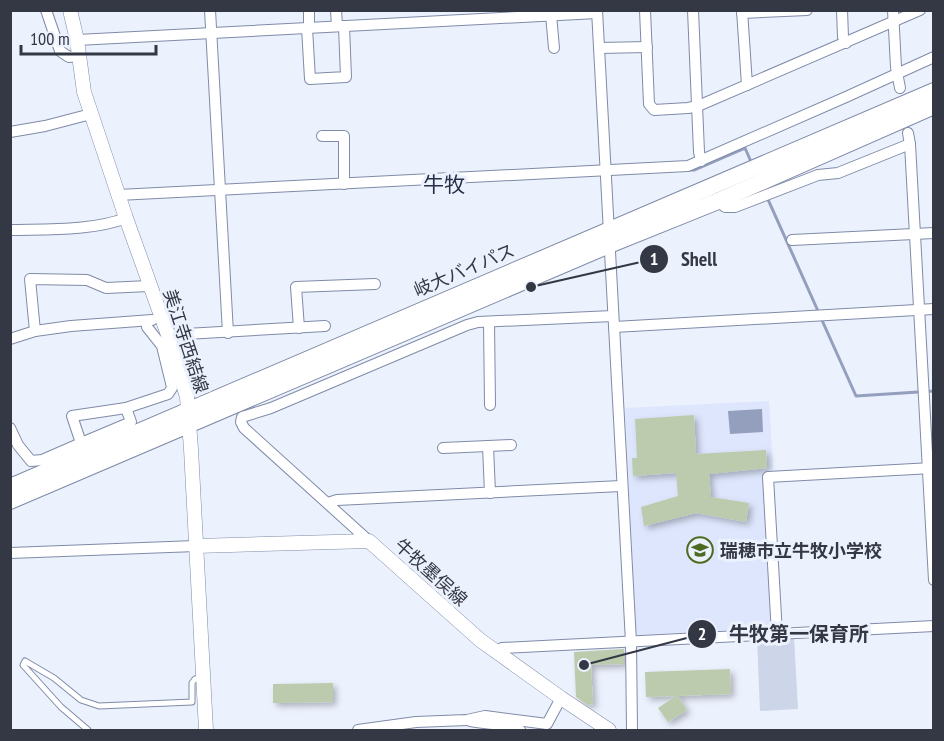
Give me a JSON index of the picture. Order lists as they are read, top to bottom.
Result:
{
  "streets": {
    "highway": ["岐大バイパス"],
    "main road": ["美江寺西結線", "牛牧墨俣線"]
  },
  "crossings": [
    ["岐大バイパス", "美江寺西結線"],
    ["美江寺西結線", "牛牧墨俣線"]
  ],
  "districts": ["牛牧"],
  "places": {
    "other": ["Shell", "牛牧第一保育所"],
    "school or university": ["瑞穂市立牛牧小学校"]
  },
  "scale_bar": "100 m"
}
